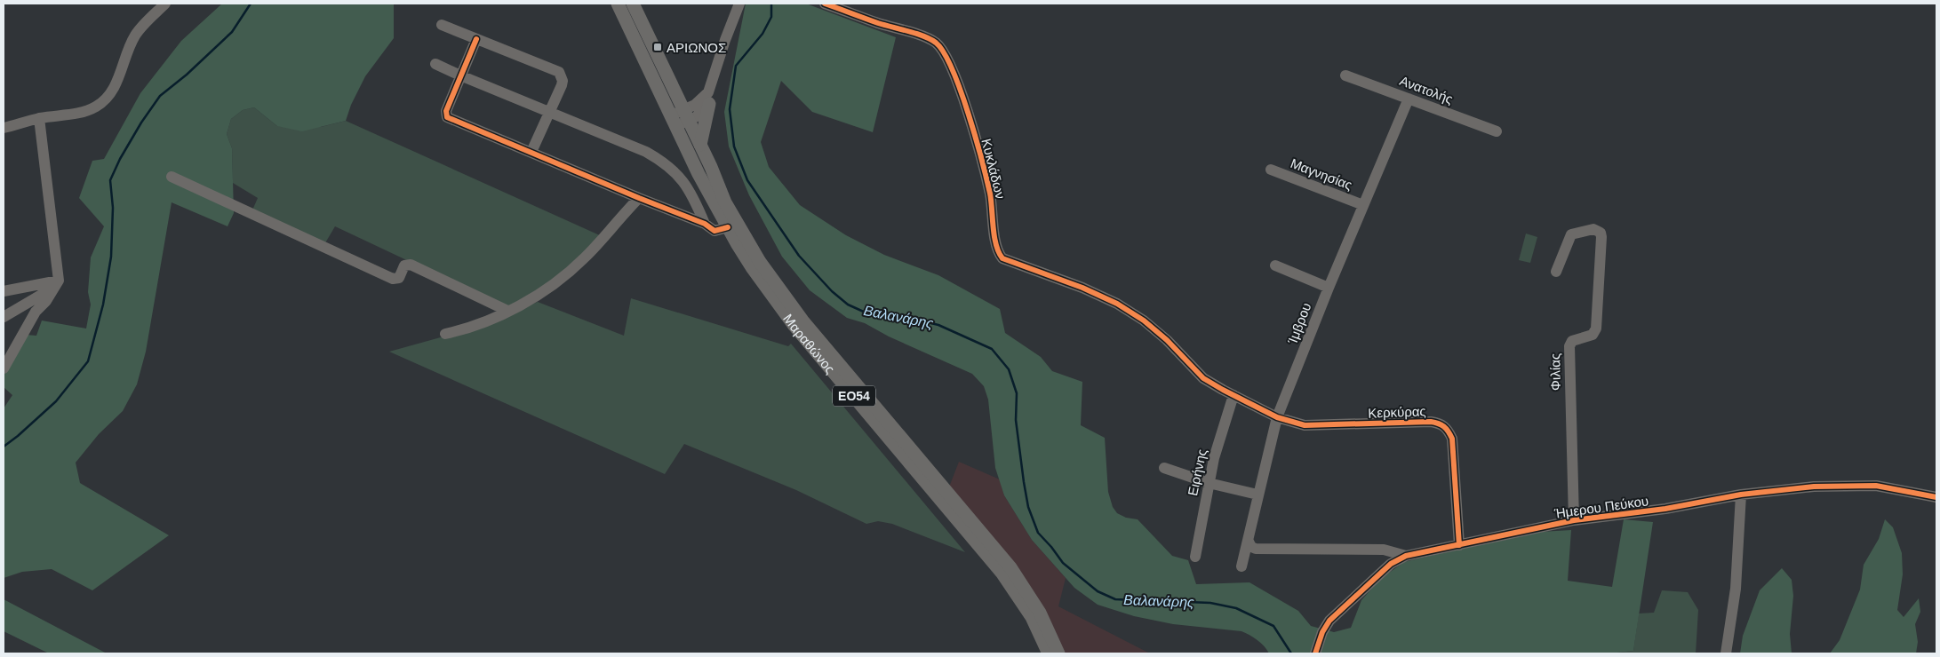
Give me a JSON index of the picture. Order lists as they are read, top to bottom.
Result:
{
  "streets": {
    "main road": ["Μαραθώνος", "ΕΟ54"],
    "street": [
      "Ανατολής",
      "Κυκλάδων",
      "Μαγνησίας",
      "Ίμβρου",
      "Φιλίας",
      "Κερκύρας",
      "Ειρήνης",
      "Ήμερου Πεύκου"
    ]
  },
  "crossings": [
    ["Ανατολής", "Ίμβρου"],
    ["Κυκλάδων", "Κερκύρας"],
    ["Κυκλάδων", "Ειρήνης"],
    ["Μαγνησίας", "Ίμβρου"],
    ["Ίμβρου", "Κερκύρας"],
    ["Φιλίας", "Ήμερου Πεύκου"],
    ["Κερκύρας", "Ειρήνης"],
    ["Κερκύρας", "Ήμερου Πεύκου"]
  ],
  "water": ["Βαλανάρης"],
  "places": {
    "transit": ["ΑΡΙΩΝΟΣ"]
  }
}
